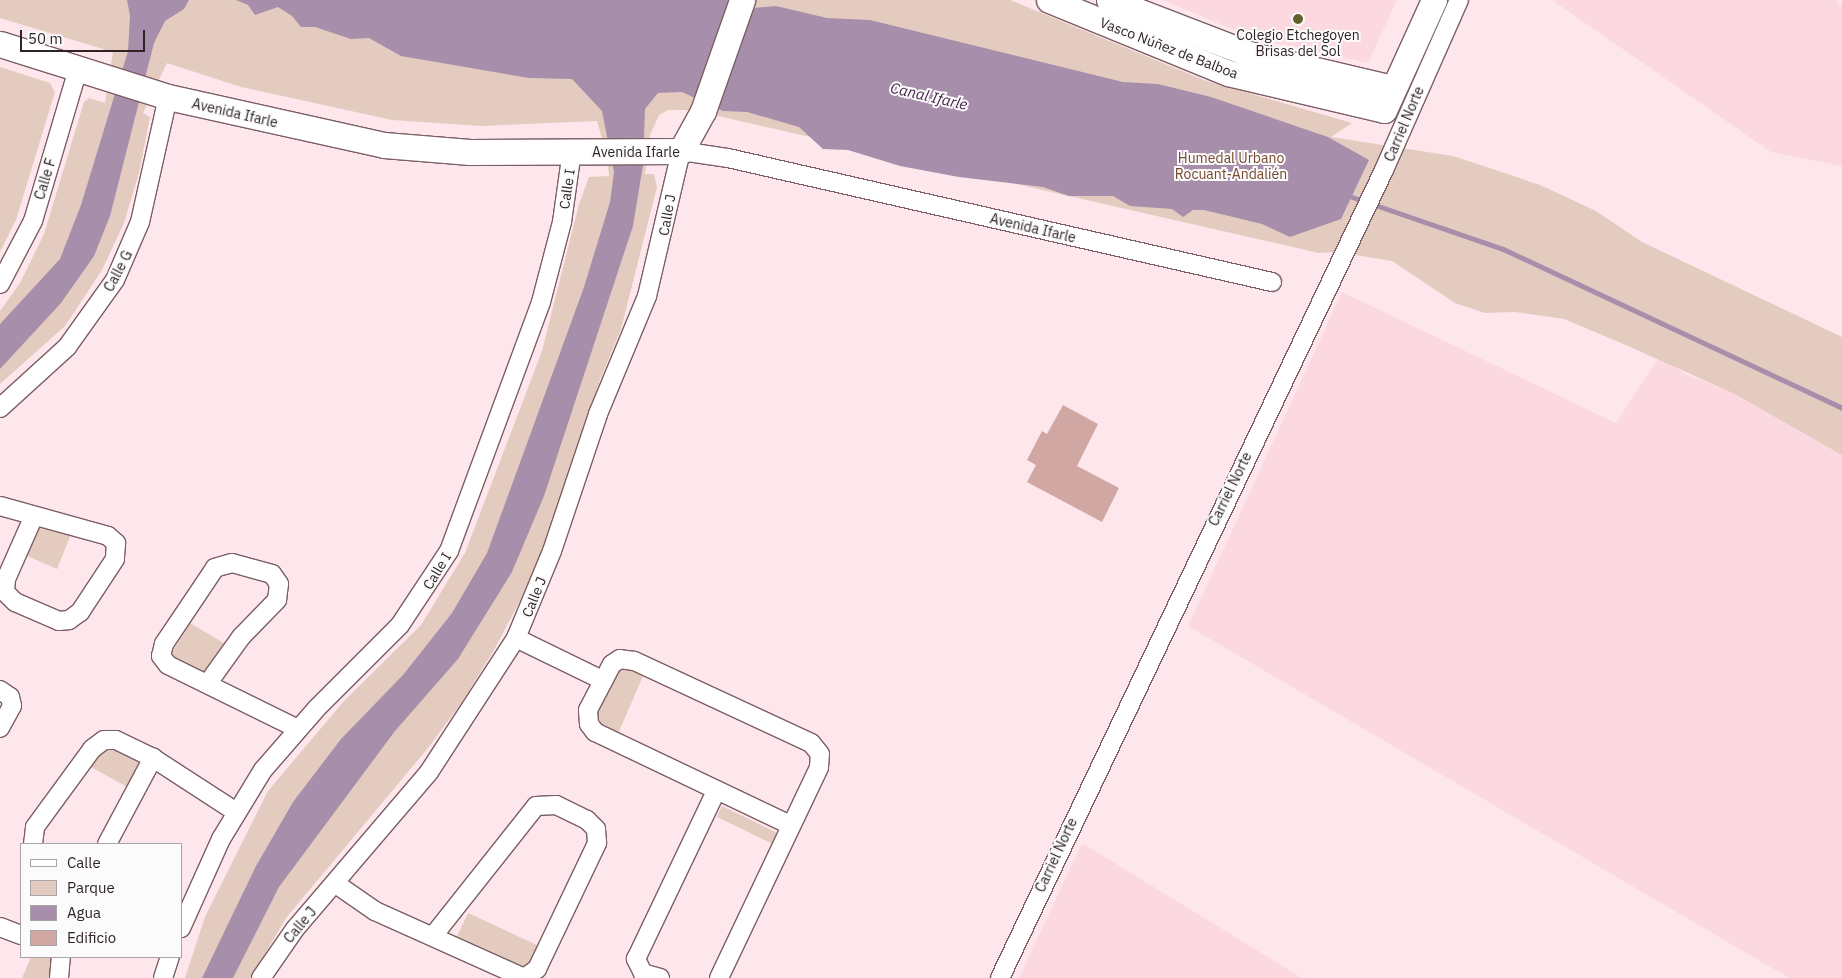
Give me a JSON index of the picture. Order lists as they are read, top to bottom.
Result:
{
  "streets": {
    "street": [
      "Vasco Núñez de Balboa",
      "Avenida Ifarle",
      "Carriel Norte",
      "Calle F",
      "Calle I",
      "Calle J",
      "Calle G"
    ]
  },
  "crossings": [
    ["Vasco Núñez de Balboa", "Carriel Norte"],
    ["Avenida Ifarle", "Calle F"],
    ["Avenida Ifarle", "Calle I"],
    ["Avenida Ifarle", "Calle J"],
    ["Avenida Ifarle", "Calle G"]
  ],
  "water": ["Canal Ifarle"],
  "parks": ["Humedal Urbano Rocuant-Andalién"],
  "places": ["Colegio Etchegoyen Brisas del Sol"],
  "legend": [
    "Calle",
    "Parque",
    "Agua",
    "Edificio"
  ],
  "scale_bar": "50 m"
}
